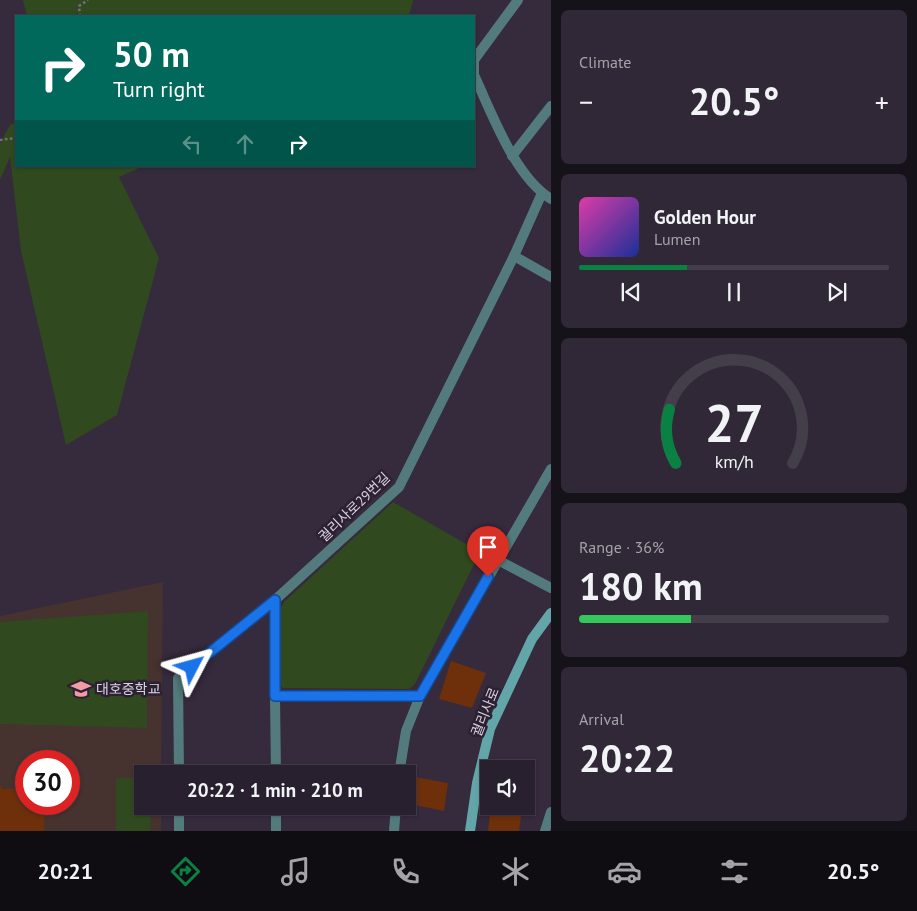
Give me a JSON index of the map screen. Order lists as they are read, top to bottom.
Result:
{
  "streets": {
    "street": ["궐리사로29번길", "궐리사로"]
  },
  "places": {
    "school or university": ["대호중학교"]
  },
  "page": {
    "tile": [
      "Climate",
      ["Range · 36%", "180 km"],
      ["Arrival", "20:22"]
    ],
    "turn": ["50 m", "Turn right"],
    "heat": ["−", "20.5°", "+"],
    "song": ["Golden Hour", "Lumen"],
    "limit": "30",
    "trip": "20:22 · 1 min · 210 m",
    "tabs": ["20:21", "20.5°"],
    "gauge": ["27", "km/h"]
  }
}
